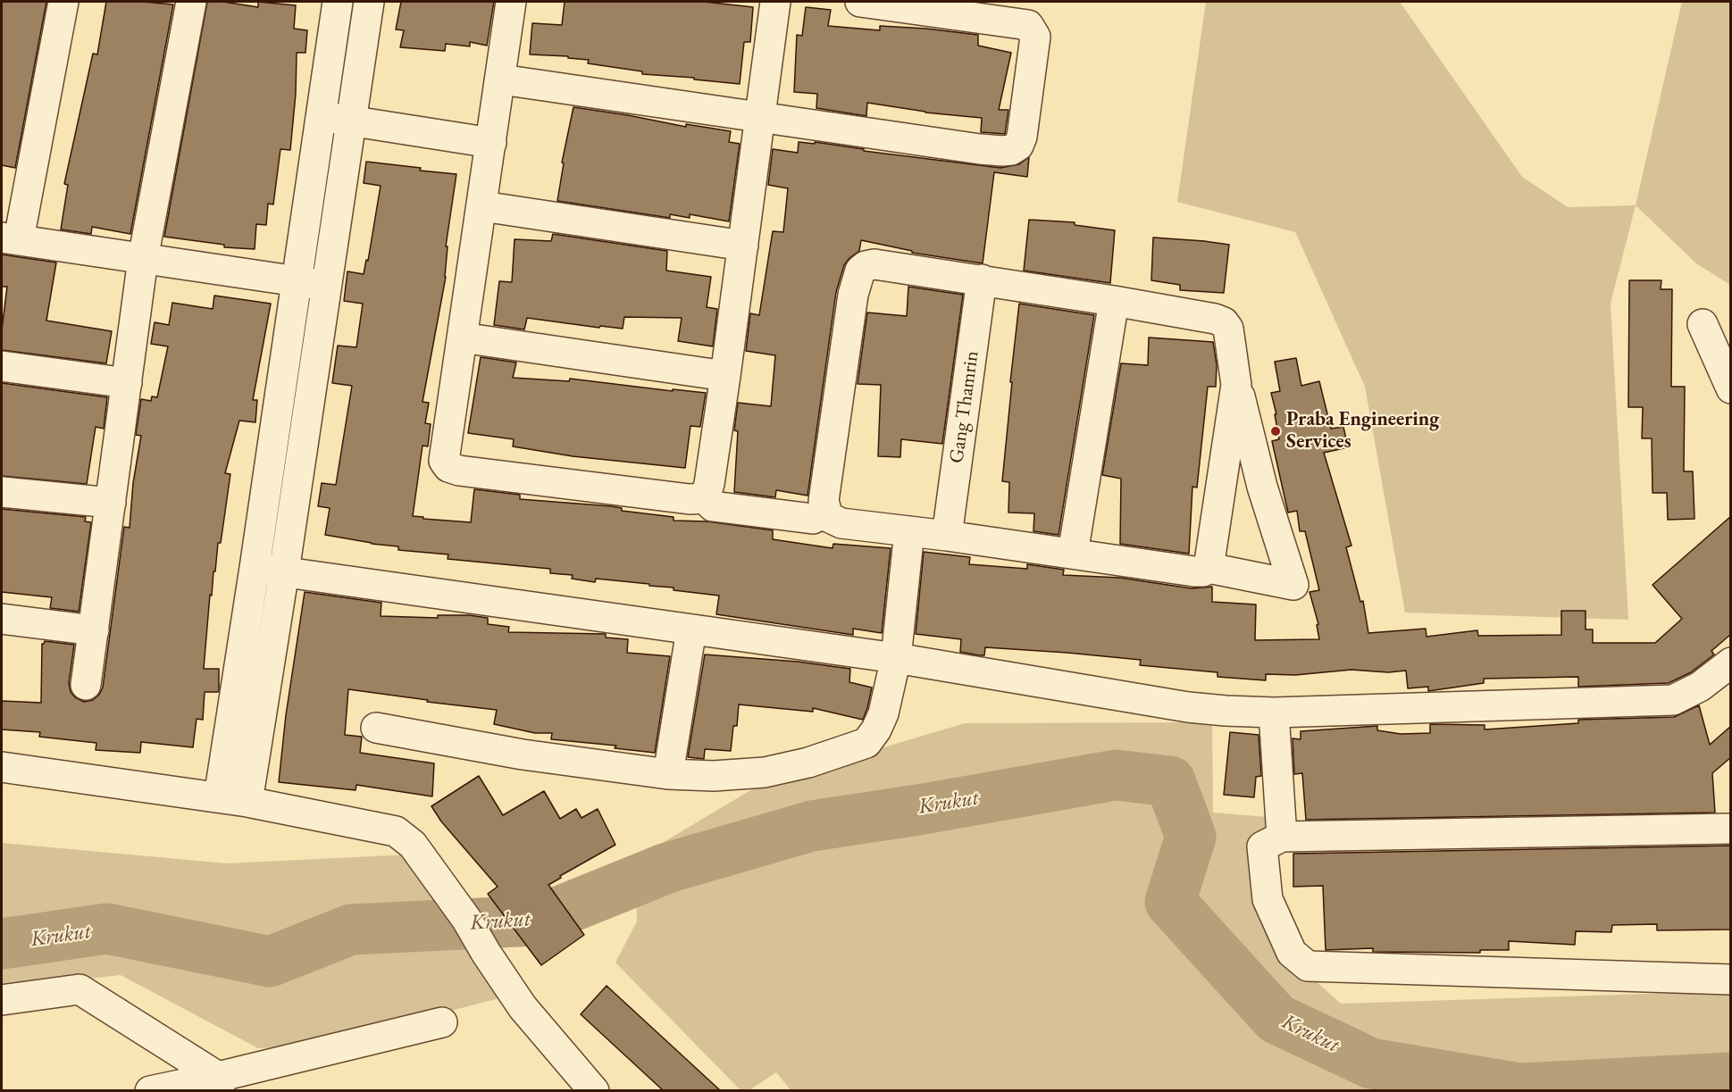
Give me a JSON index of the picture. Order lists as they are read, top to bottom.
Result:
{
  "streets": {
    "street": ["Gang Thamrin"]
  },
  "water": ["Krukut"],
  "places": ["Praba Engineering Services"]
}
